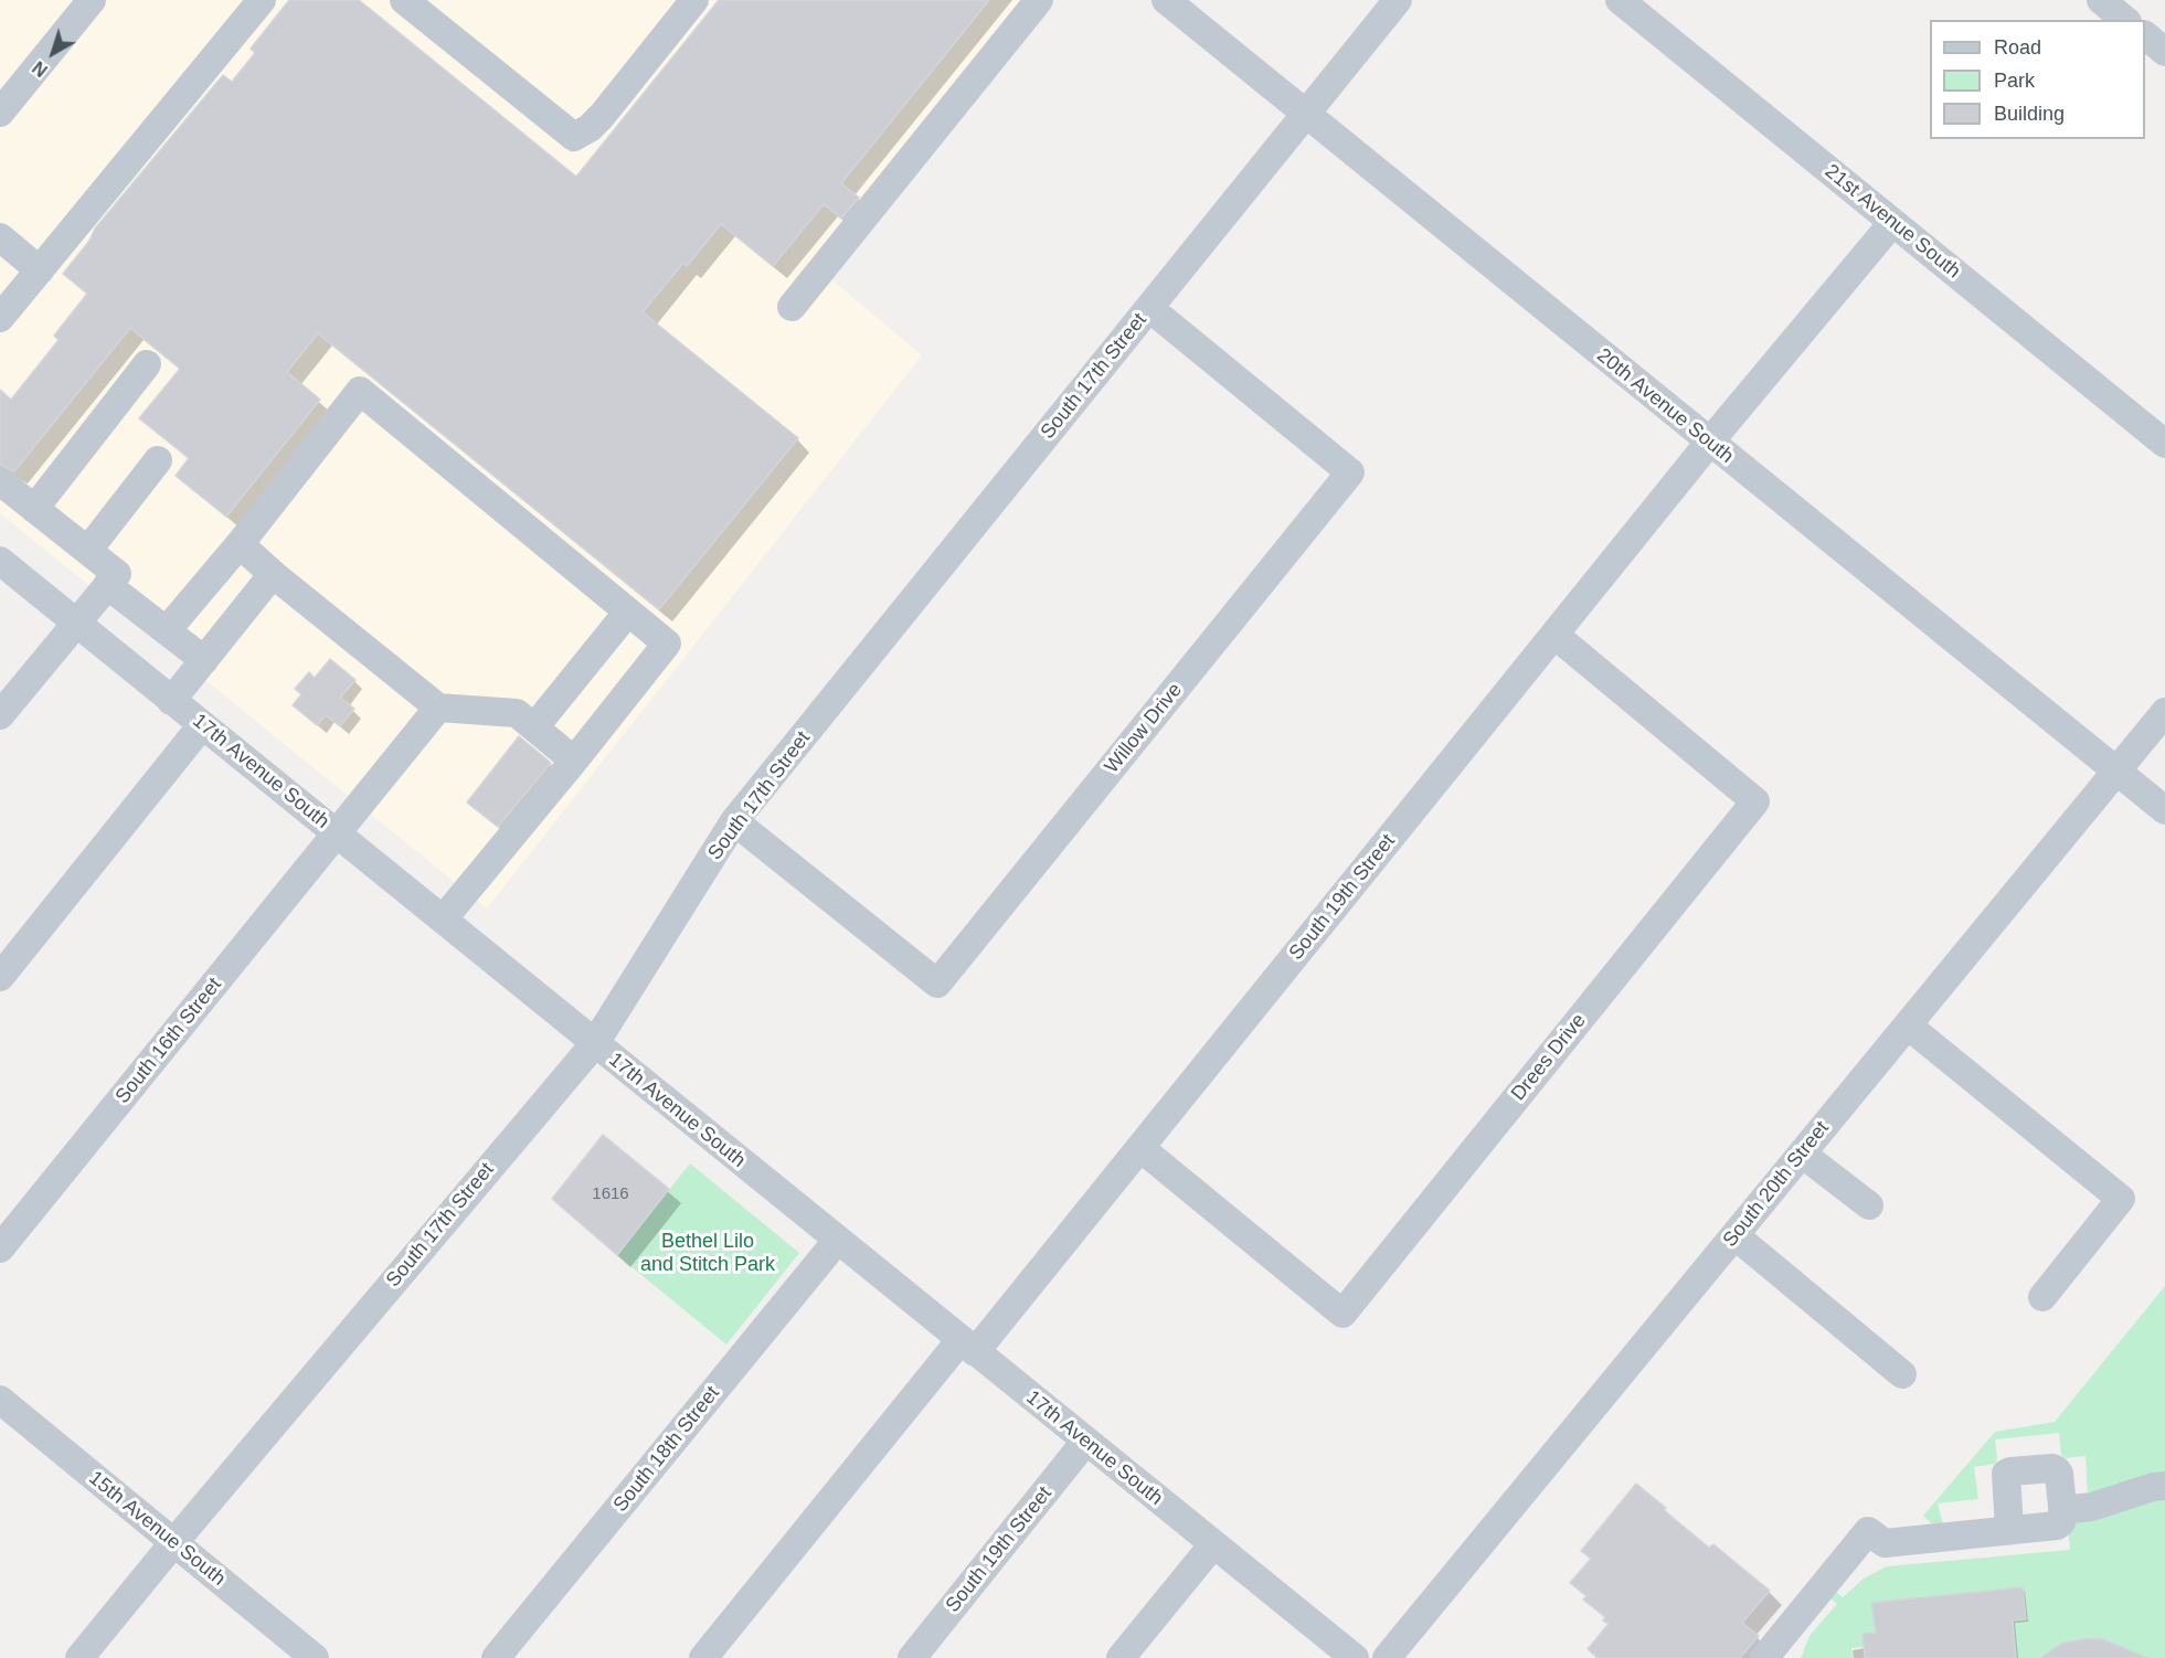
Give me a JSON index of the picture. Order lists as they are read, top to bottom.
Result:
{
  "streets": {
    "street": [
      "21st Avenue South",
      "South 17th Street",
      "20th Avenue South",
      "Willow Drive",
      "17th Avenue South",
      "South 19th Street",
      "South 16th Street",
      "Drees Drive",
      "South 20th Street",
      "South 18th Street",
      "15th Avenue South"
    ]
  },
  "crossings": [
    ["21st Avenue South", "South 19th Street"],
    ["South 17th Street", "20th Avenue South"],
    ["South 17th Street", "Willow Drive"],
    ["South 17th Street", "17th Avenue South"],
    ["South 17th Street", "15th Avenue South"],
    ["20th Avenue South", "South 19th Street"],
    ["20th Avenue South", "South 20th Street"],
    ["17th Avenue South", "South 19th Street"],
    ["17th Avenue South", "South 16th Street"],
    ["17th Avenue South", "South 18th Street"],
    ["South 19th Street", "Drees Drive"]
  ],
  "parks": ["Bethel Lilo and Stitch Park"],
  "house_numbers": ["1616"],
  "legend": ["Road", "Park", "Building"],
  "north": "bottom left"
}
